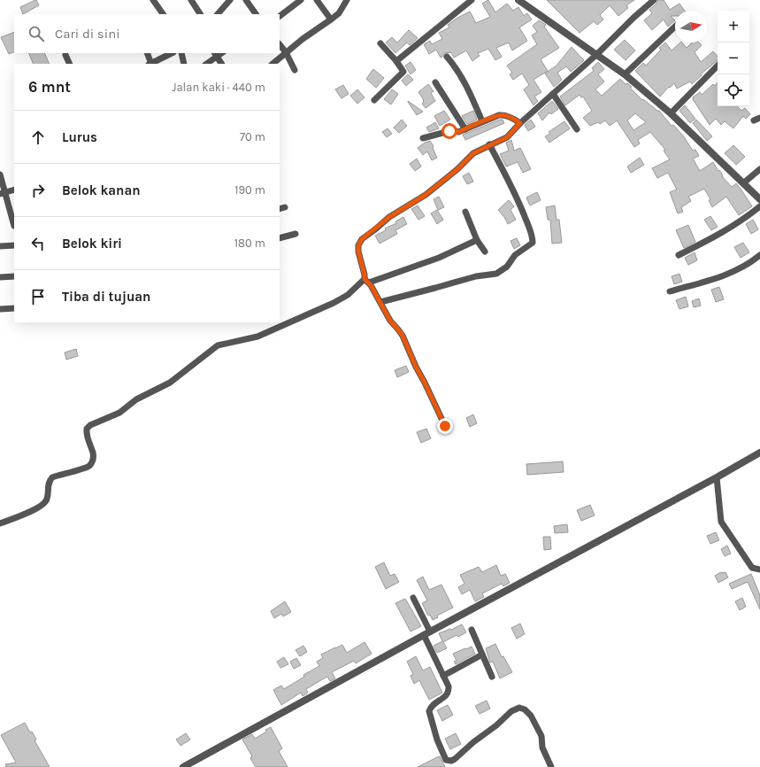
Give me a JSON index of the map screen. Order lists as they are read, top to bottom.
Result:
{
  "north": "right",
  "page": {
    "map_buttons": ["+", "−"],
    "search": "Cari di sini",
    "heading": ["6 mnt", "Jalan kaki · 440 m"],
    "list": [
      ["Lurus", "70 m"],
      ["Belok kanan", "190 m"],
      ["Belok kiri", "180 m"],
      "Tiba di tujuan"
    ]
  }
}
